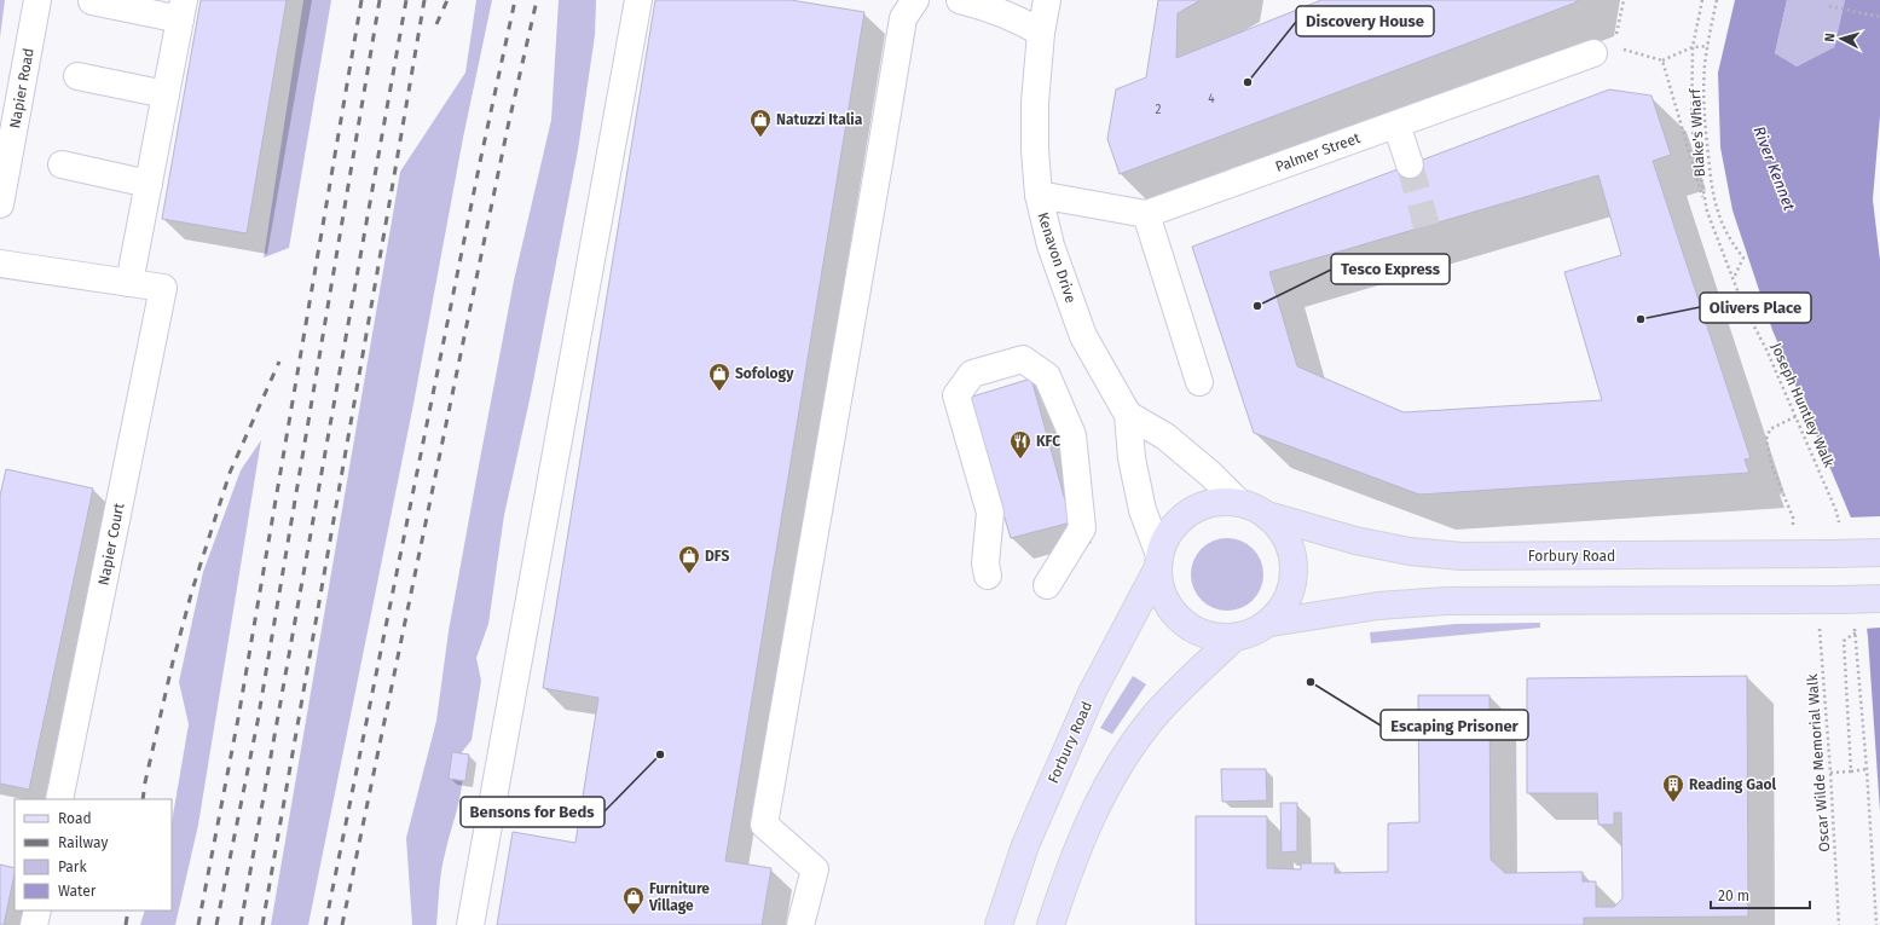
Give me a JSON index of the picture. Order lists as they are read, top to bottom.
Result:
{
  "streets": {
    "main road": ["Forbury Road"],
    "street": [
      "Napier Road",
      "Palmer Street",
      "Kenavon Drive",
      "Napier Court"
    ],
    "path": ["Blake's Wharf", "Joseph Huntley Walk", "Oscar Wilde Memorial Walk"]
  },
  "crossings": [
    ["Blake's Wharf", "Joseph Huntley Walk"],
    ["Palmer Street", "Kenavon Drive"],
    ["Kenavon Drive", "Forbury Road"]
  ],
  "water": ["River Kennet"],
  "places": {
    "other": [
      "Discovery House",
      "Tesco Express",
      "Olivers Place",
      "Escaping Prisoner",
      "Bensons for Beds"
    ],
    "shop": [
      "Natuzzi Italia",
      "Sofology",
      "DFS",
      "Furniture Village"
    ],
    "restaurant": ["KFC"],
    "building": ["Reading Gaol"]
  },
  "house_numbers": ["4", "2"],
  "legend": [
    "Road",
    "Railway",
    "Park",
    "Water"
  ],
  "scale_bar": "20 m",
  "north": "left"
}
